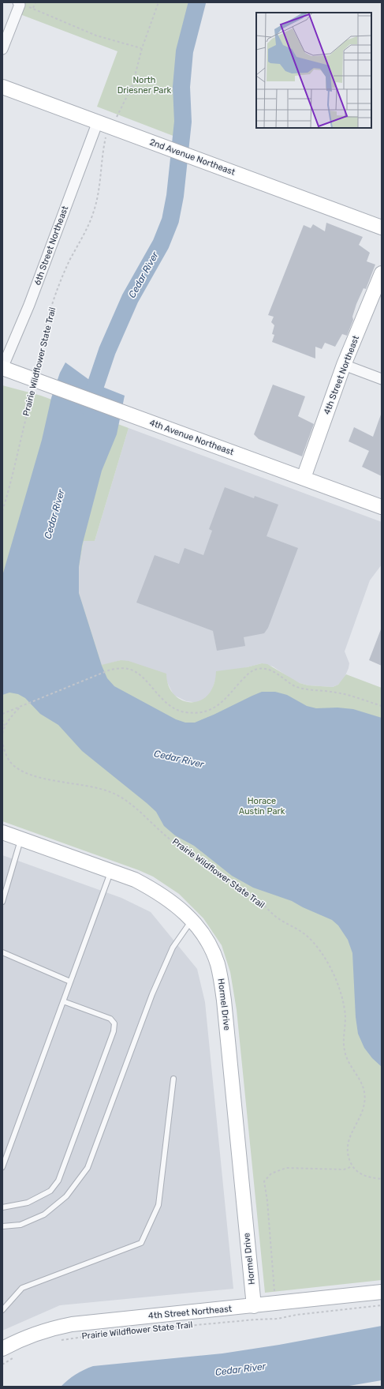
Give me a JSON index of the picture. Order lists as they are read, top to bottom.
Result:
{
  "streets": {
    "street": [
      "2nd Avenue Northeast",
      "6th Street Northeast",
      "4th Street Northeast",
      "4th Avenue Northeast",
      "Hormel Drive"
    ],
    "path": ["Prairie Wildflower State Trail"]
  },
  "crossings": [
    ["2nd Avenue Northeast", "6th Street Northeast"],
    ["2nd Avenue Northeast", "Prairie Wildflower State Trail"],
    ["6th Street Northeast", "4th Avenue Northeast"],
    ["Prairie Wildflower State Trail", "4th Avenue Northeast"],
    ["4th Street Northeast", "4th Avenue Northeast"],
    ["4th Street Northeast", "Hormel Drive"]
  ],
  "water": ["Cedar River"],
  "parks": ["North Driesner Park", "Horace Austin Park"]
}
